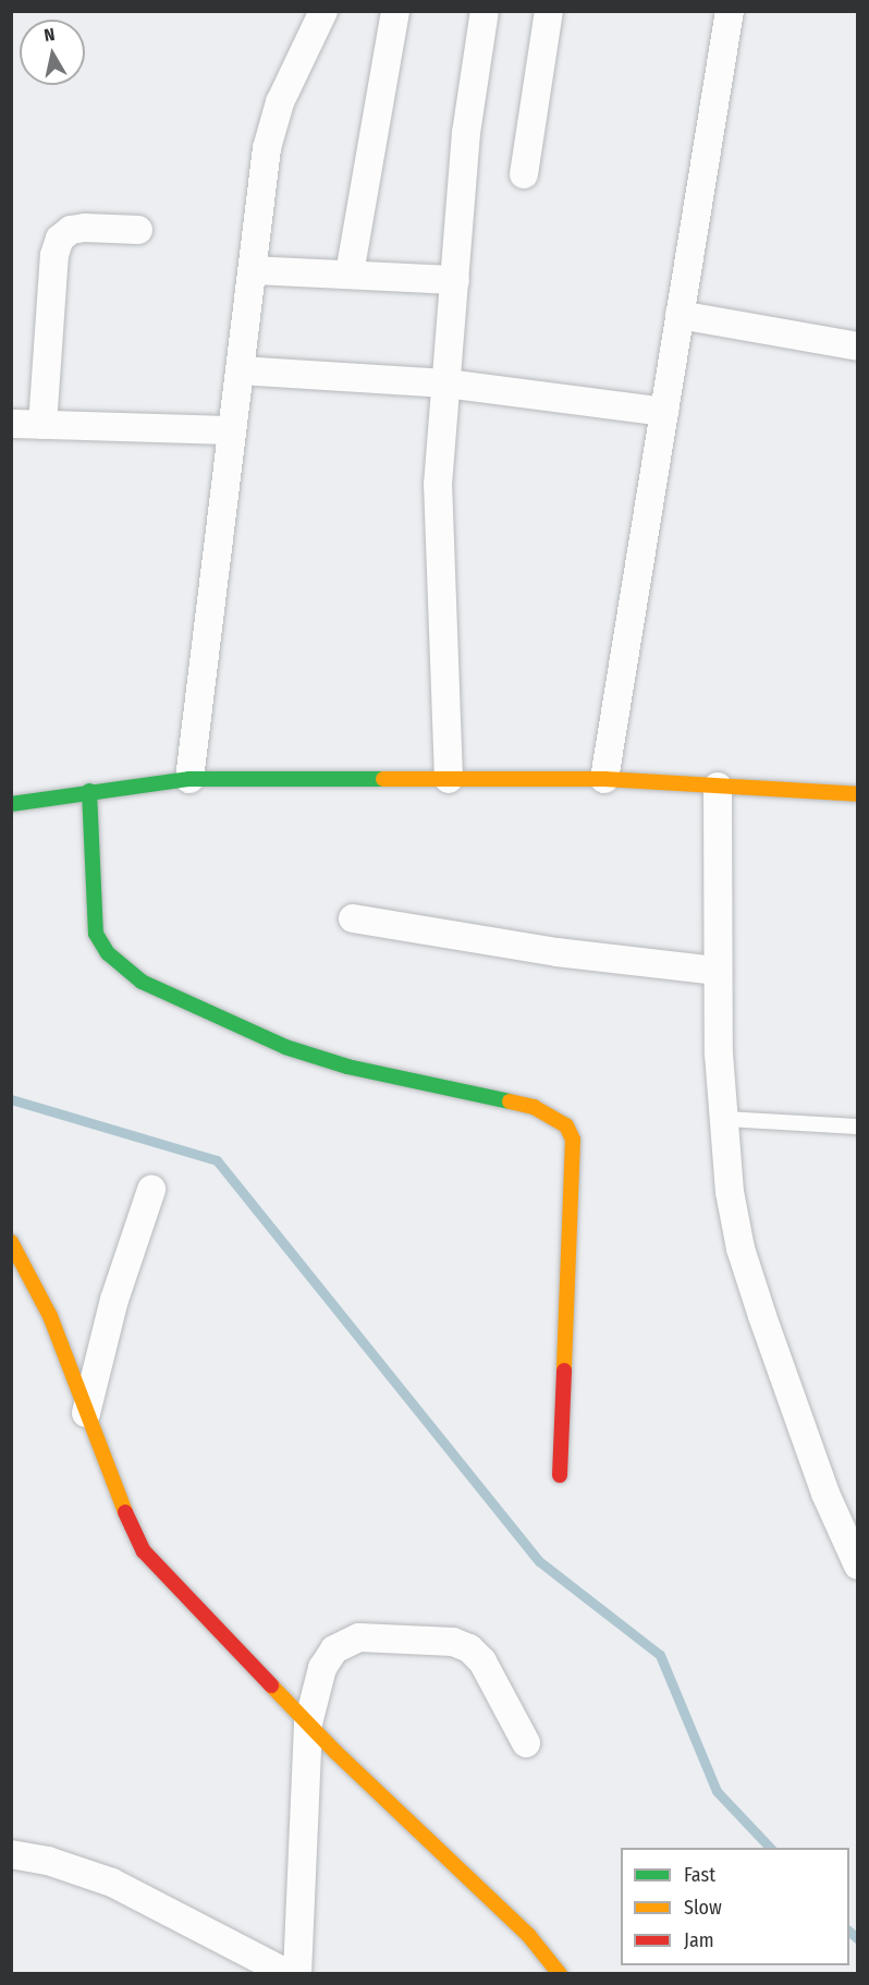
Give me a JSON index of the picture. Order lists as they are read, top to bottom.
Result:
{
  "legend": ["Fast", "Slow", "Jam"],
  "north": "top"
}
